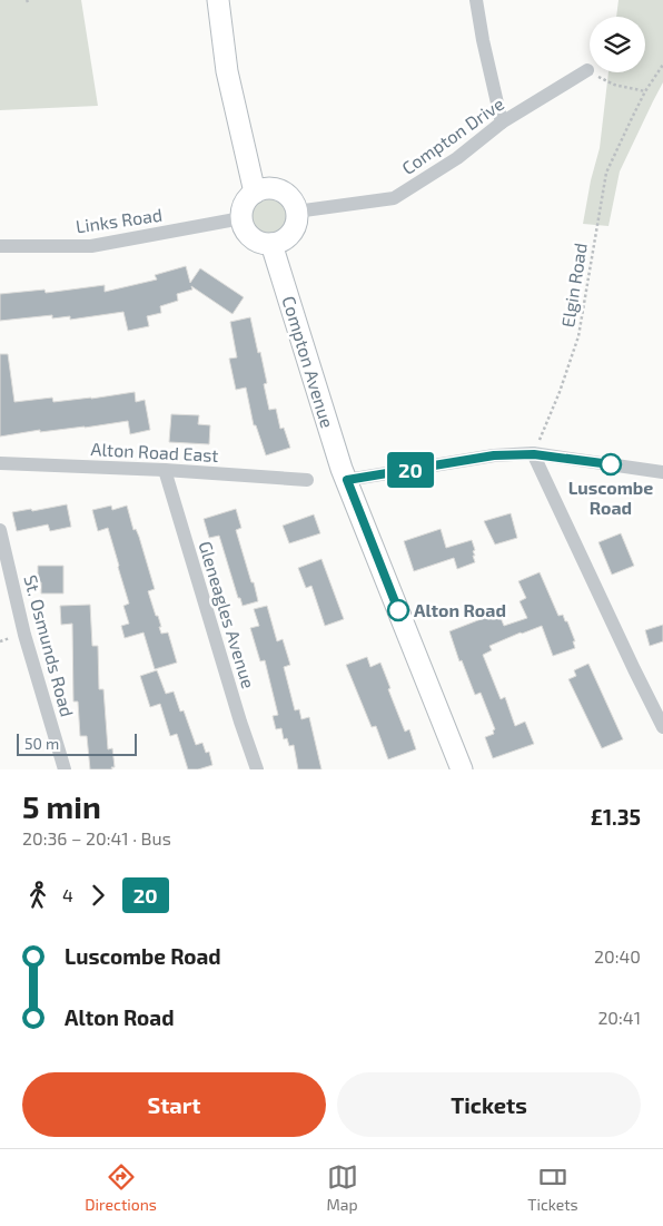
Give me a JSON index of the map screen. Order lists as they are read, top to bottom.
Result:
{
  "streets": {
    "street": [
      "Compton Drive",
      "Links Road",
      "Compton Avenue",
      "Alton Road East",
      "Gleneagles Avenue",
      "St. Osmunds Road"
    ],
    "path": ["Elgin Road"]
  },
  "crossings": [
    ["Compton Drive", "Links Road"],
    ["Compton Drive", "Compton Avenue"],
    ["Links Road", "Compton Avenue"],
    ["Alton Road East", "Gleneagles Avenue"]
  ],
  "places": ["Luscombe Road", "Alton Road"],
  "lines": ["bus line 20"],
  "scale_bar": "50 m",
  "page": {
    "on_map": "20",
    "scale": "50 m",
    "heading": ["5 min", "20:36 – 20:41 · Bus", "£1.35"],
    "legs": ["4", "20"],
    "list": [
      {
        "name": "Luscombe Road",
        "value": "20:40"
      },
      {
        "name": "Alton Road",
        "value": "20:41"
      }
    ],
    "buttons": ["Start", "Tickets"],
    "tabs": ["Directions", "Map", "Tickets"]
  }
}
